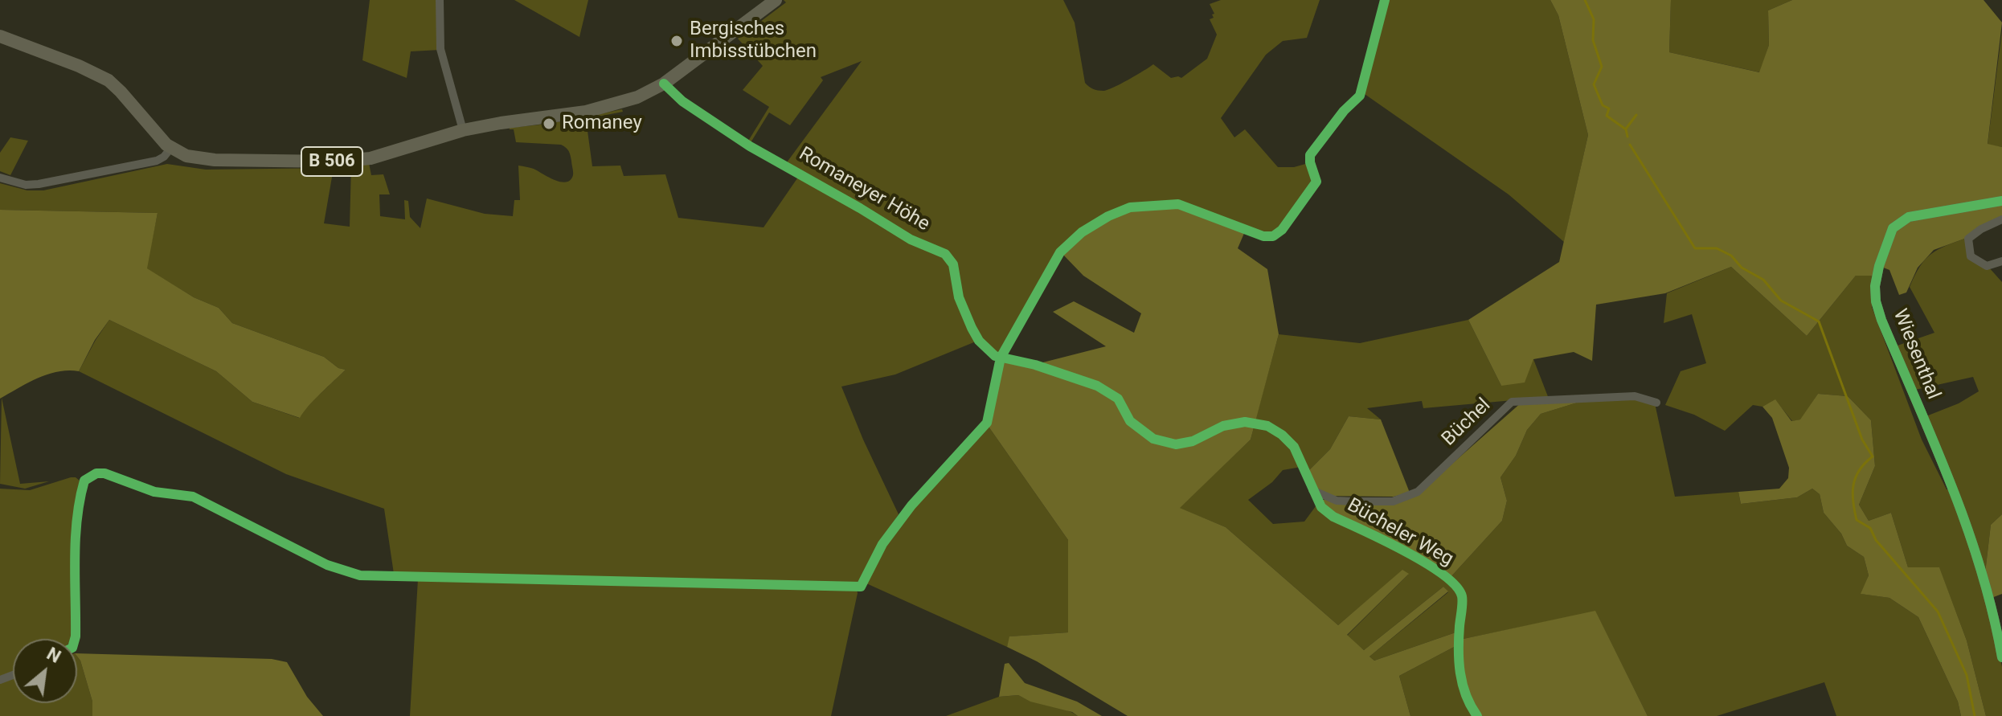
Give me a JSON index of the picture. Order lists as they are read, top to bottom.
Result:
{
  "streets": {
    "main road": ["B 506"],
    "street": [
      "Romaneyer Höhe",
      "Wiesenthal",
      "Büchel",
      "Bücheler Weg"
    ]
  },
  "crossings": [
    ["B 506", "Romaneyer Höhe"],
    ["Romaneyer Höhe", "Bücheler Weg"],
    ["Büchel", "Bücheler Weg"]
  ],
  "places": ["Bergisches Imbisstübchen", "Romaney"],
  "north": "top right"
}
